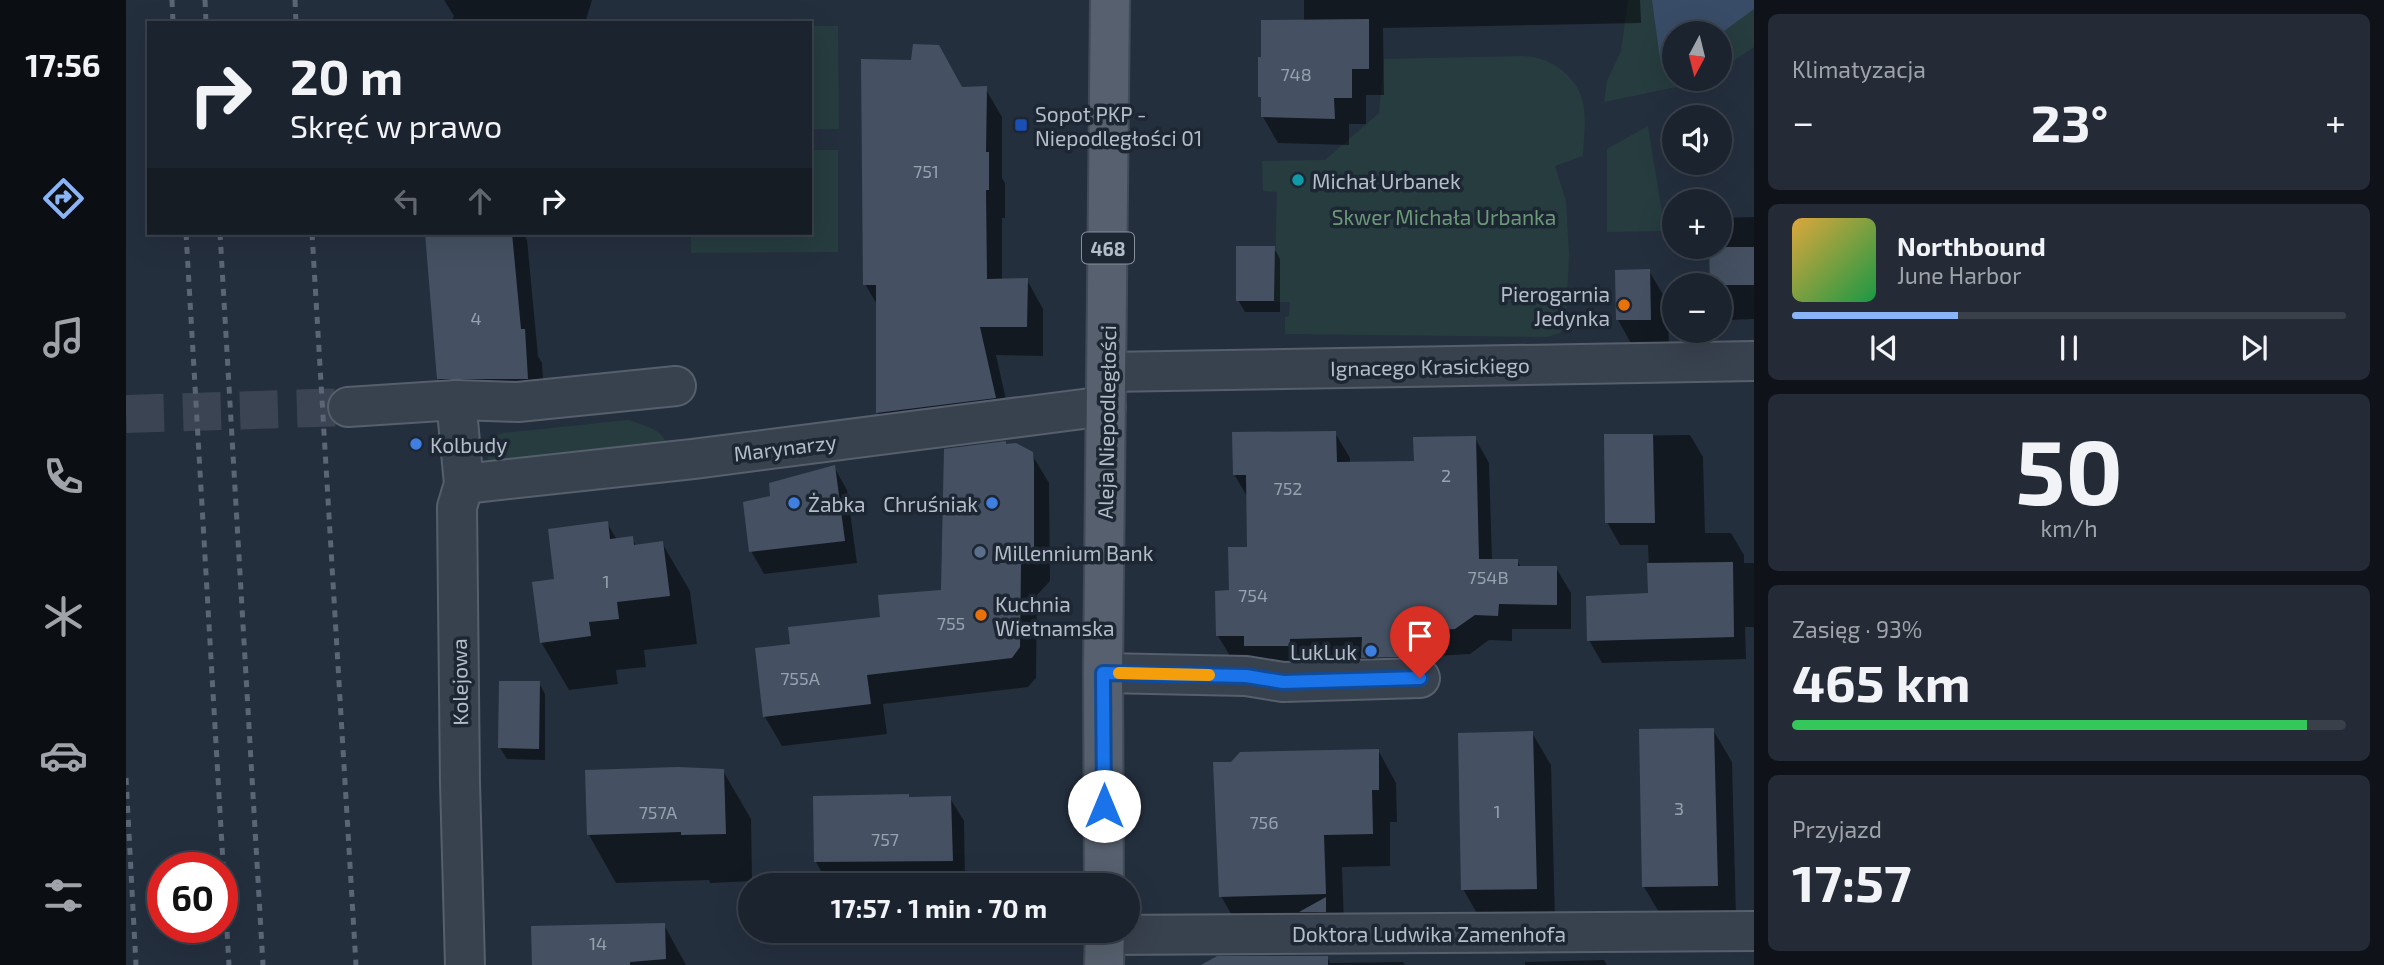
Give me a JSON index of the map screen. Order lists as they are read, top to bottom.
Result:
{
  "streets": {
    "main road": ["468", "Aleja Niepodległości"],
    "street": [
      "Ignacego Krasickiego",
      "Marynarzy",
      "Kolejowa",
      "Doktora Ludwika Zamenhofa"
    ]
  },
  "crossings": [
    ["Ignacego Krasickiego", "Aleja Niepodległości"],
    ["Ignacego Krasickiego", "Marynarzy"],
    ["Aleja Niepodległości", "Marynarzy"],
    ["Marynarzy", "Kolejowa"]
  ],
  "parks": ["Skwer Michała Urbanka"],
  "places": {
    "transit": ["Sopot PKP - Niepodległości 01"],
    "other": [
      "Michał Urbanek",
      "Pierogarnia Jedynka",
      "Kolbudy",
      "Żabka",
      "Chruśniak",
      "Millennium Bank",
      "Kuchnia Wietnamska",
      "LukLuk"
    ]
  },
  "house_numbers": [
    "748",
    "751",
    "4",
    "2",
    "752",
    "754B",
    "1",
    "754",
    "755",
    "755A",
    "3",
    "1",
    "757A",
    "756",
    "757",
    "14"
  ],
  "north": "bottom",
  "page": {
    "tabs": "17:56",
    "tile": [
      "Klimatyzacja",
      ["50", "km/h"],
      ["Zasięg · 93%", "465 km"],
      ["Przyjazd", "17:57"]
    ],
    "map_buttons": ["+", "−"],
    "turn": ["20 m", "Skręć w prawo"],
    "heat": ["−", "23°", "+"],
    "song": ["Northbound", "June Harbor"],
    "limit": "60",
    "trip": "17:57 · 1 min · 70 m"
  }
}
